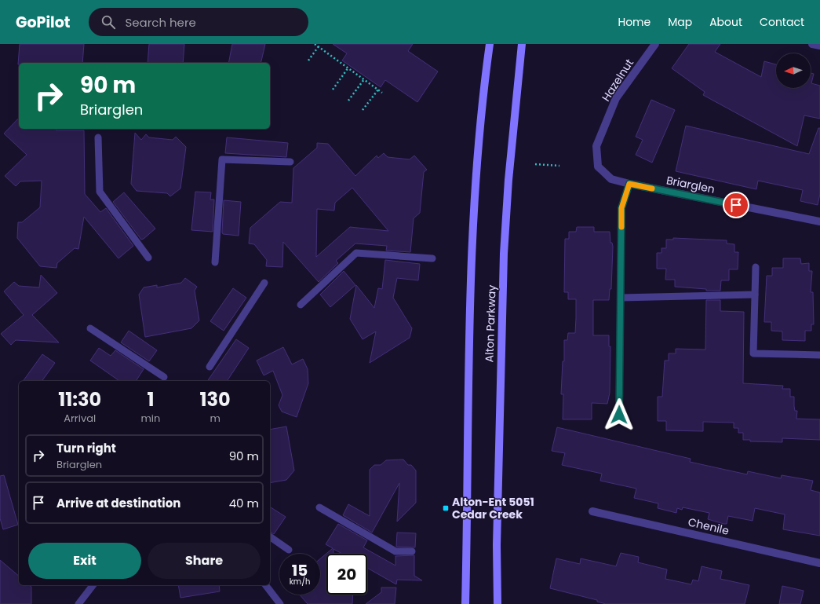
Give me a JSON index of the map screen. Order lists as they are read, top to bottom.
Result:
{
  "streets": {
    "main road": ["Alton Parkway"],
    "street": ["Hazelnut", "Briarglen", "Chenile"]
  },
  "crossings": [
    ["Hazelnut", "Briarglen"]
  ],
  "places": {
    "transit": ["Alton-Ent 5051 Cedar Creek"]
  },
  "north": "left",
  "page": {
    "header": "GoPilot",
    "search": "Search here",
    "nav": [
      "Home",
      "Map",
      "About",
      "Contact"
    ],
    "turn": ["90 m", "Briarglen"],
    "eta": [
      "11:30",
      "Arrival",
      "1",
      "min",
      "130",
      "m"
    ],
    "list": [
      {
        "name": "Turn right",
        "note": "Briarglen",
        "value": "90 m"
      },
      {
        "name": "Arrive at destination",
        "value": "40 m"
      }
    ],
    "buttons": ["Exit", "Share"],
    "speed": "15 km/h",
    "limit": "20"
  }
}
